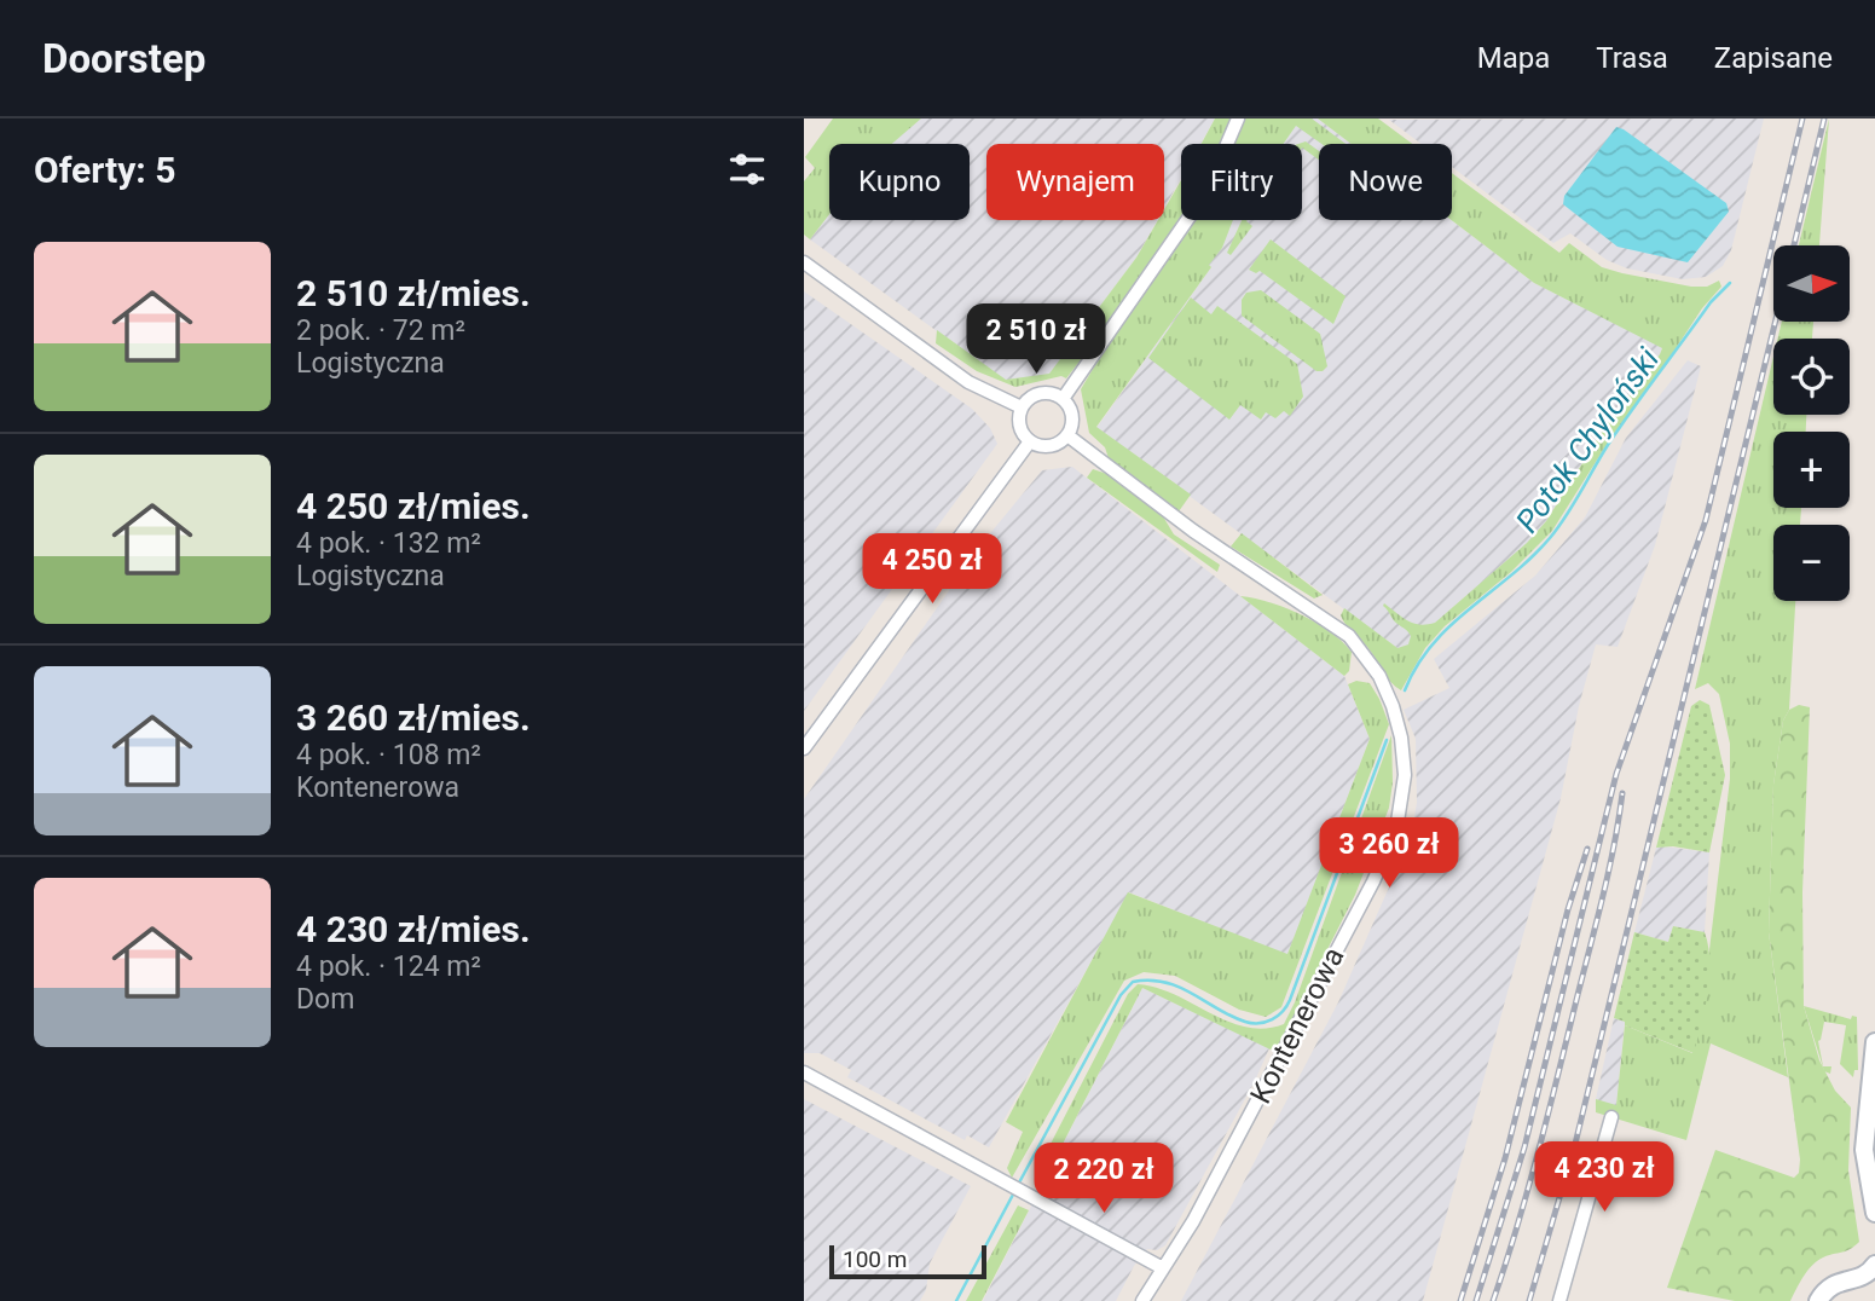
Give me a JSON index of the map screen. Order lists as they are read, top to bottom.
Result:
{
  "streets": {
    "street": ["Kontenerowa"]
  },
  "water": ["Potok Chyloński"],
  "scale_bar": "100 m",
  "north": "right",
  "page": {
    "header": "Doorstep",
    "nav": ["Mapa", "Trasa", "Zapisane"],
    "heading": "Oferty: 5",
    "chip": [
      "Kupno",
      "Wynajem",
      "Filtry",
      "Nowe"
    ],
    "list": [
      {
        "name": "2 510 zł/mies.",
        "note": "2 pok. · 72 m² · Logistyczna"
      },
      {
        "name": "4 250 zł/mies.",
        "note": "4 pok. · 132 m² · Logistyczna"
      },
      {
        "name": "3 260 zł/mies.",
        "note": "4 pok. · 108 m² · Kontenerowa"
      },
      {
        "name": "4 230 zł/mies.",
        "note": "4 pok. · 124 m² · Dom"
      }
    ],
    "map_buttons": ["+", "−"],
    "price": [
      "2 510 zł",
      "4 250 zł",
      "3 260 zł",
      "4 230 zł",
      "2 220 zł"
    ],
    "scale": "100 m"
  }
}
